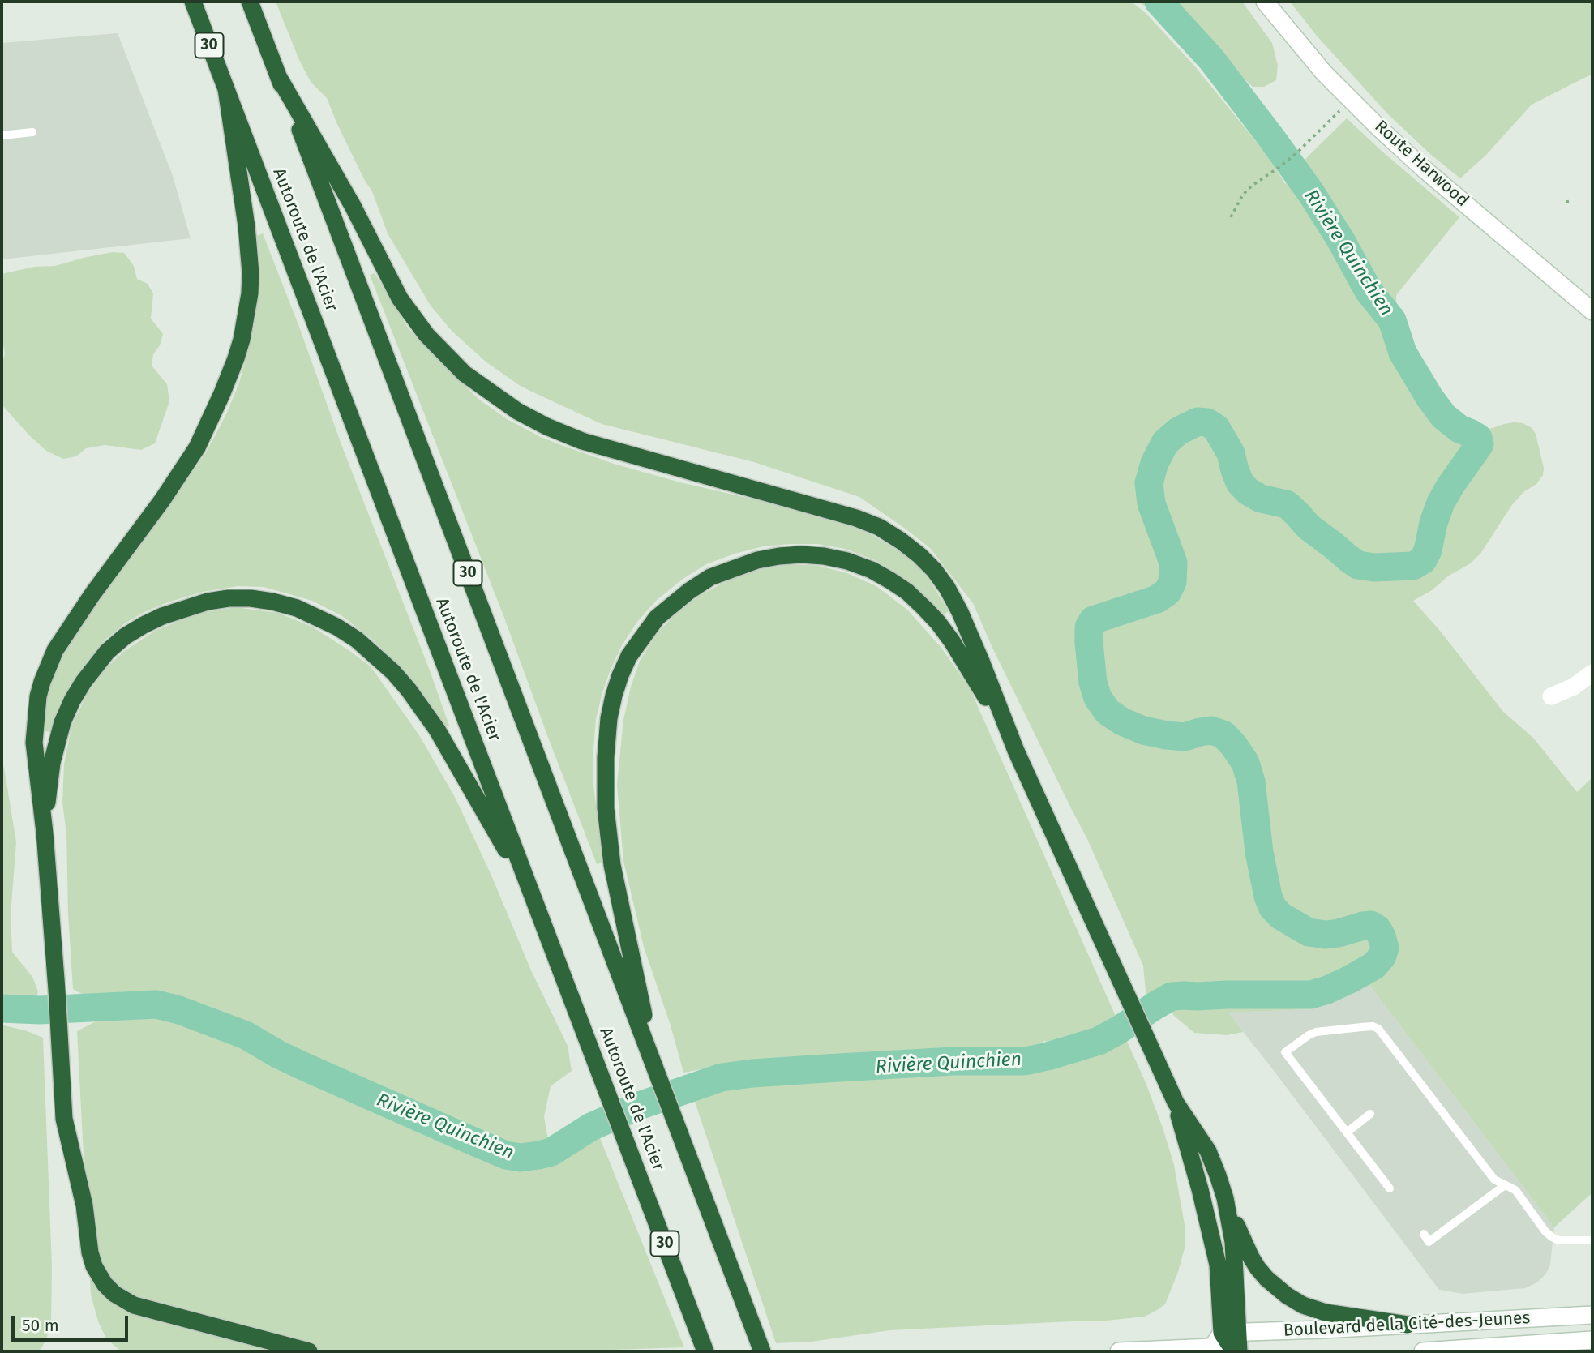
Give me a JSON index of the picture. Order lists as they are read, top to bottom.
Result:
{
  "streets": {
    "highway": ["30", "Autoroute de l'Acier"],
    "main road": ["Route Harwood", "Boulevard de la Cité-des-Jeunes"]
  },
  "water": ["Rivière Quinchien"],
  "scale_bar": "50 m"
}
